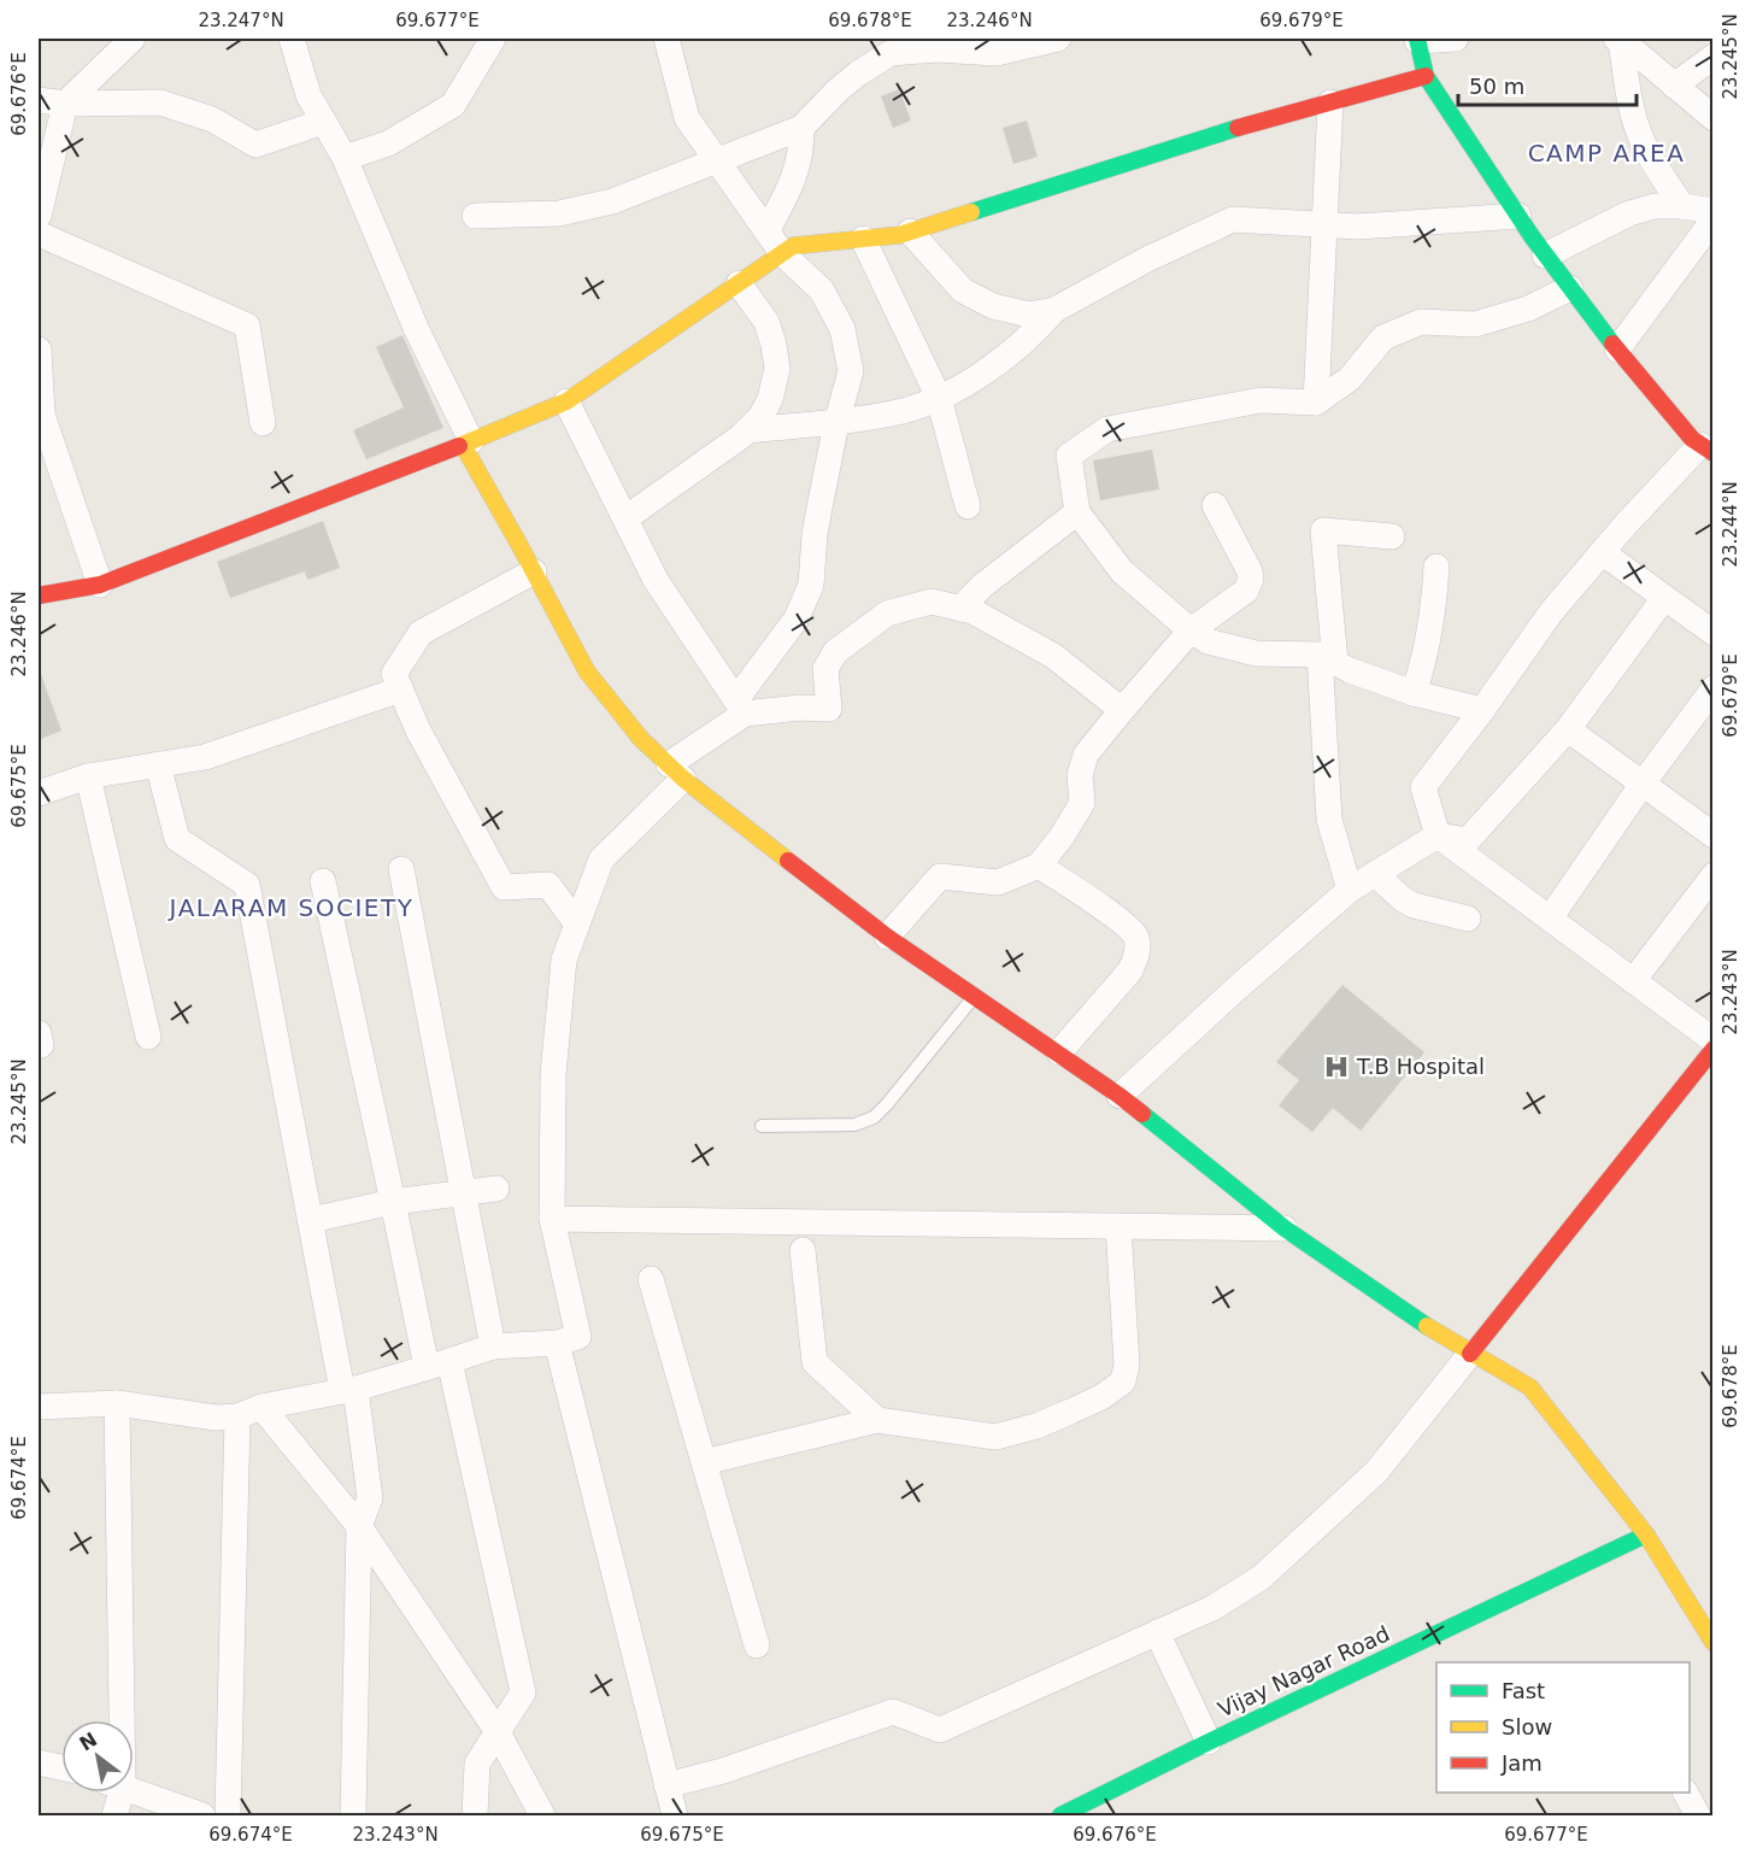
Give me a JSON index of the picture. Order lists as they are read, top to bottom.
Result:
{
  "streets": {
    "street": ["Vijay Nagar Road"]
  },
  "districts": ["CAMP AREA", "JALARAM SOCIETY"],
  "places": {
    "hospital": ["T.B Hospital"]
  },
  "legend": ["Fast", "Slow", "Jam"],
  "scale_bar": "50 m",
  "north": "top left",
  "coordinates": [
    "23.247°N",
    "69.677°E",
    "69.678°E",
    "23.246°N",
    "69.679°E",
    "23.245°N",
    "69.676°E",
    "23.244°N",
    "69.675°E",
    "23.243°N",
    "69.674°E"
  ]
}
